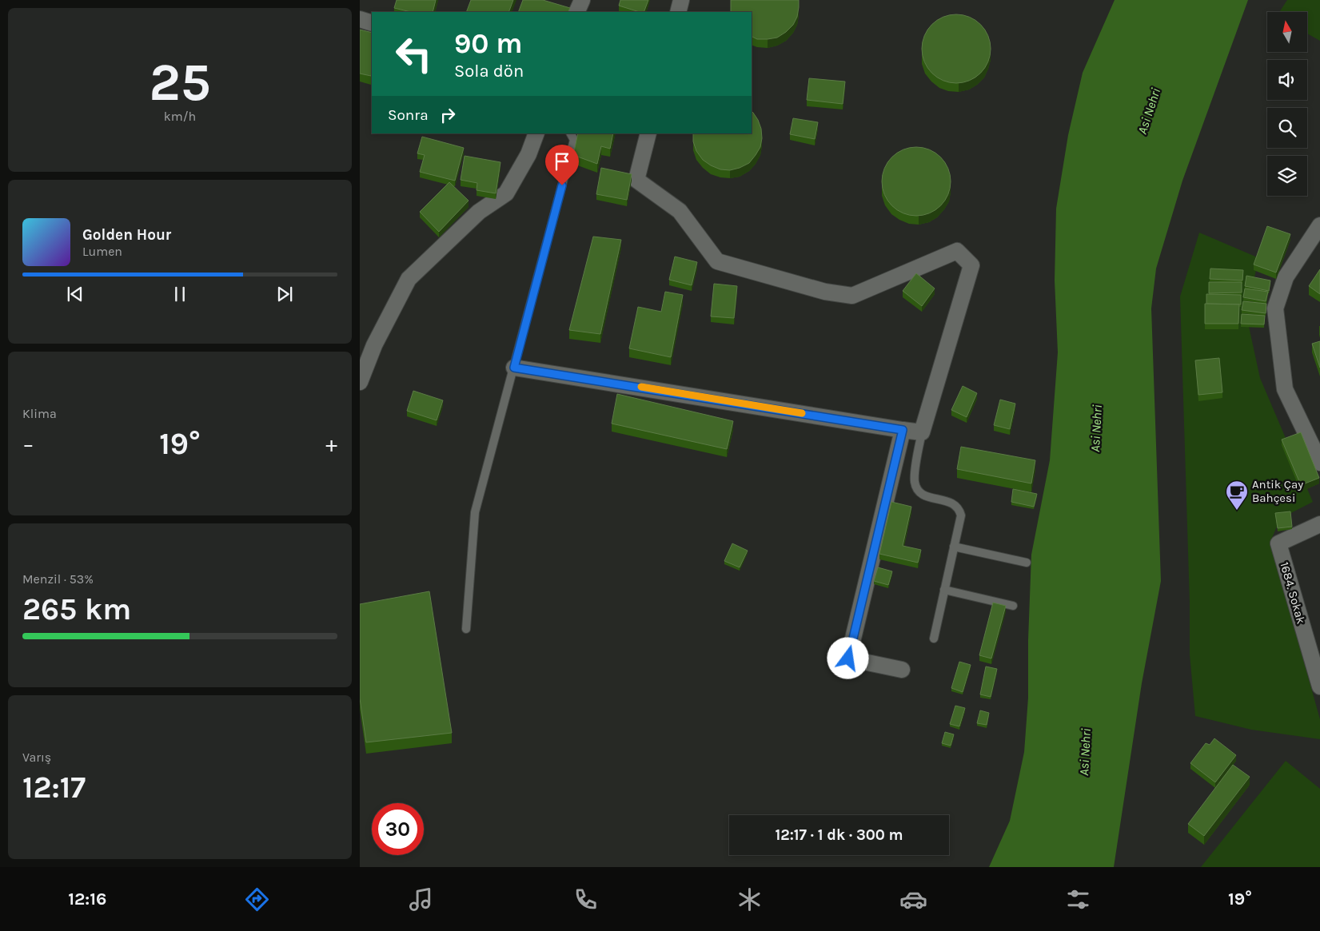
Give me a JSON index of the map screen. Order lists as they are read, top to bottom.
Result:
{
  "streets": {
    "street": ["1684. Sokak"]
  },
  "water": ["Asi Nehri"],
  "places": {
    "cafe": ["Antik Çay Bahçesi"]
  },
  "north": "top",
  "page": {
    "tile": [
      ["25", "km/h"],
      "Klima",
      ["Menzil · 53%", "265 km"],
      ["Varış", "12:17"]
    ],
    "turn": ["90 m", "Sola dön"],
    "then": "Sonra",
    "song": ["Golden Hour", "Lumen"],
    "heat": ["−", "19°", "+"],
    "limit": "30",
    "trip": "12:17 · 1 dk · 300 m",
    "tabs": ["12:16", "19°"]
  }
}
